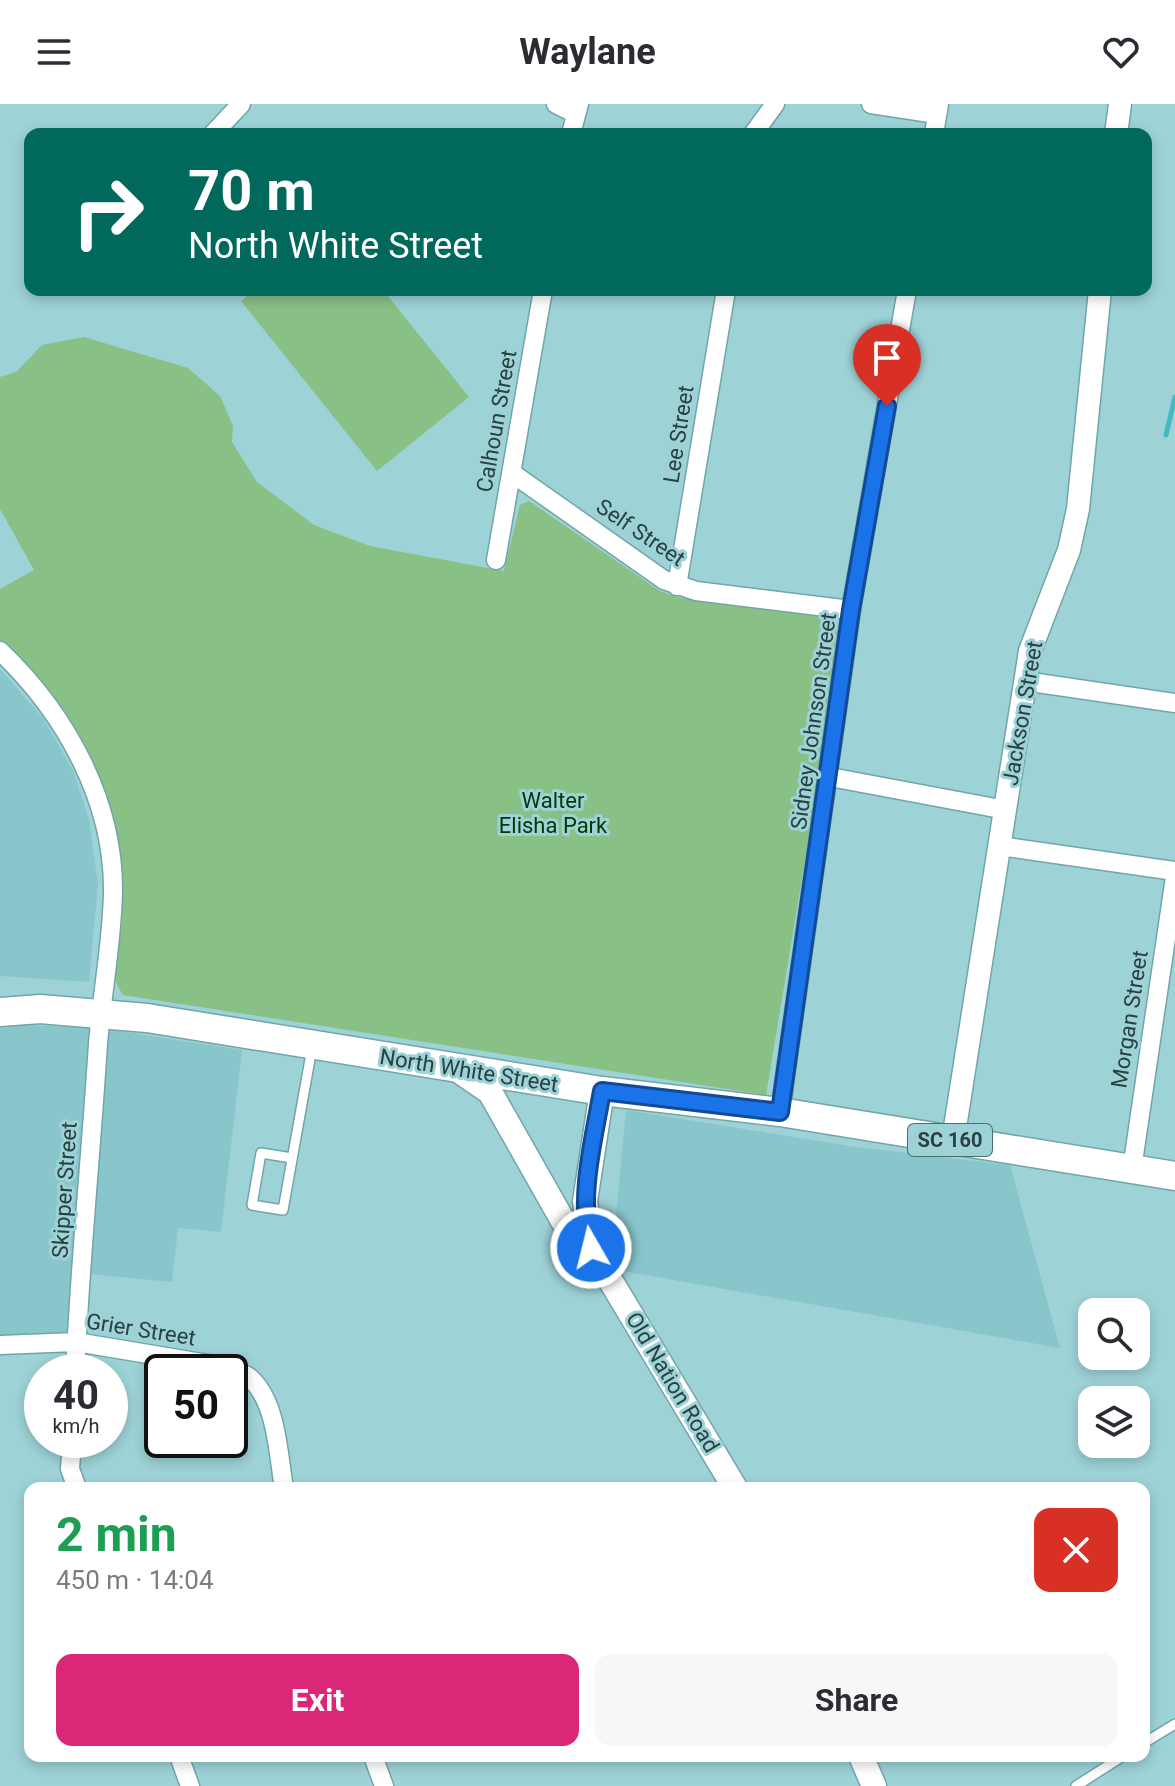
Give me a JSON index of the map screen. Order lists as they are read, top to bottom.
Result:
{
  "streets": {
    "main road": ["North White Street", "SC 160", "Old Nation Road"],
    "street": [
      "Calhoun Street",
      "Lee Street",
      "Self Street",
      "Jackson Street",
      "Sidney Johnson Street",
      "Morgan Street",
      "Skipper Street",
      "Grier Street"
    ]
  },
  "crossings": [
    ["Calhoun Street", "Self Street"],
    ["Lee Street", "Self Street"],
    ["Self Street", "Sidney Johnson Street"],
    ["Jackson Street", "North White Street"],
    ["Sidney Johnson Street", "North White Street"],
    ["Morgan Street", "North White Street"],
    ["North White Street", "Skipper Street"],
    ["North White Street", "Old Nation Road"],
    ["Skipper Street", "Grier Street"]
  ],
  "parks": ["Walter Elisha Park"],
  "page": {
    "header": "Waylane",
    "turn": ["70 m", "North White Street"],
    "speed": "40 km/h",
    "limit": "50",
    "heading": ["2 min", "450 m · 14:04"],
    "buttons": ["Exit", "Share"]
  }
}
